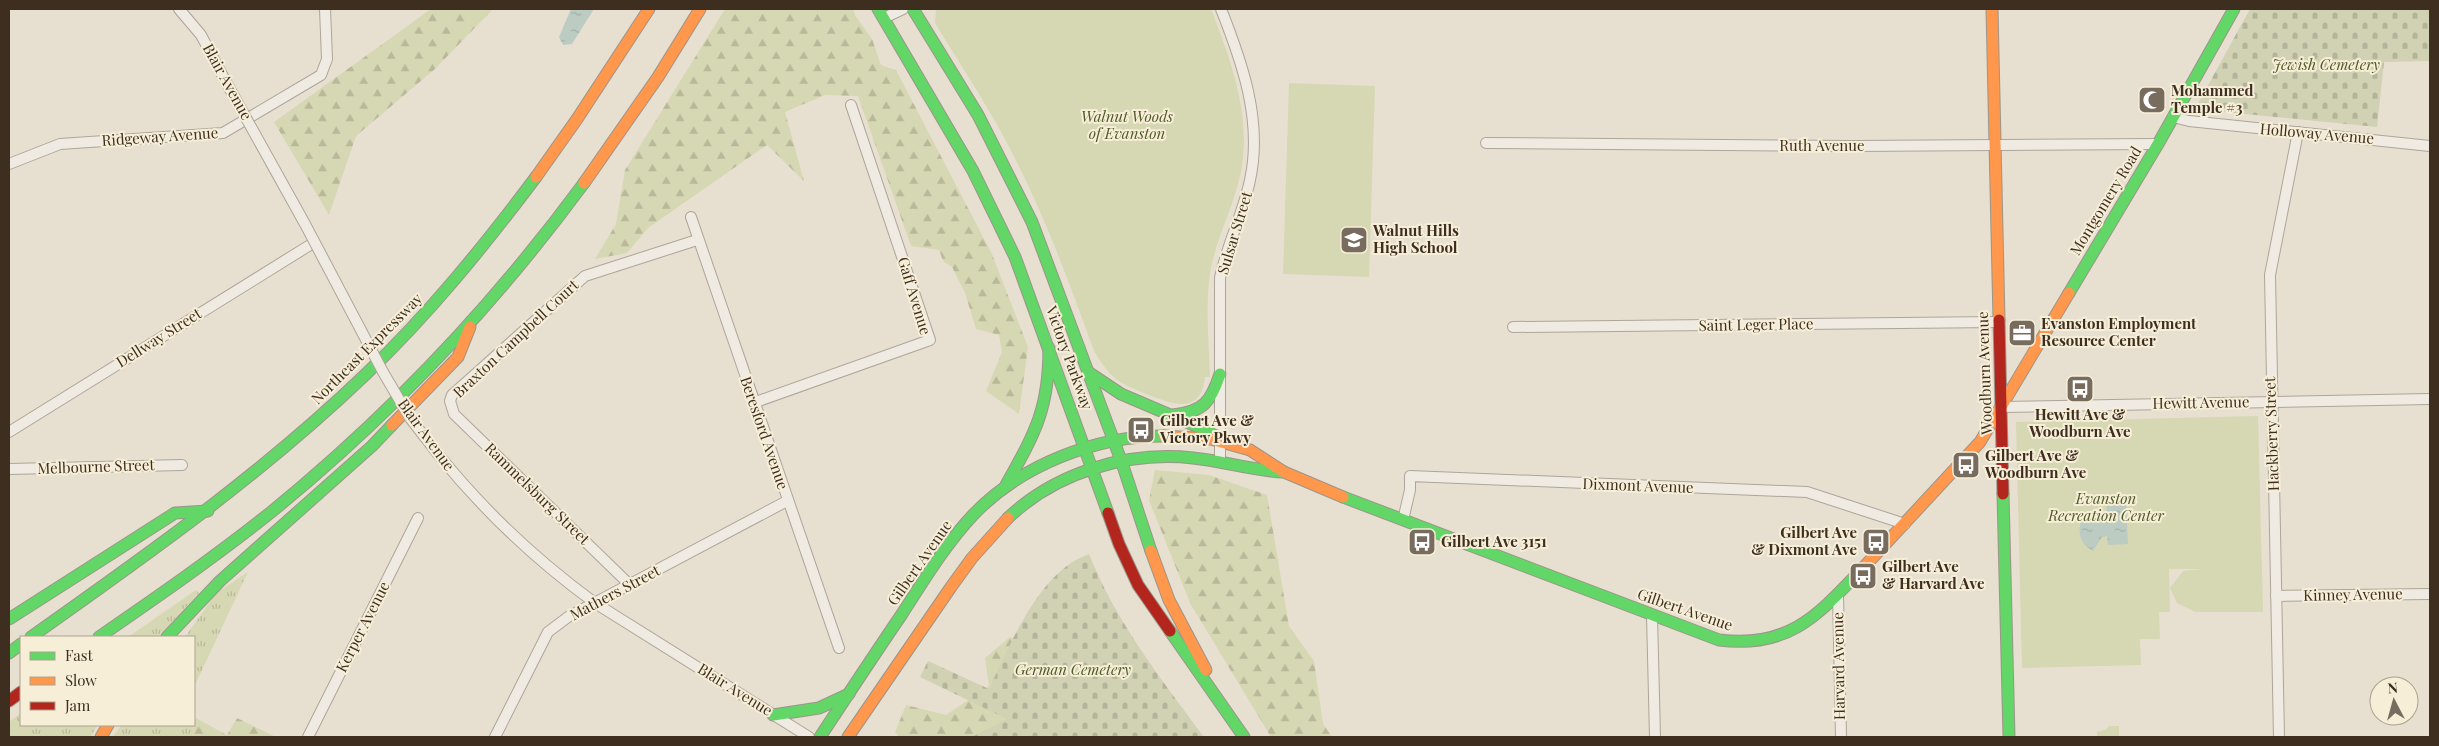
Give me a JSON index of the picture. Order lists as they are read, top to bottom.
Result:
{
  "streets": {
    "main road": [
      "Montgomery Road",
      "Northeast Expressway",
      "Victory Parkway",
      "Woodburn Avenue",
      "Gilbert Avenue"
    ],
    "street": [
      "Blair Avenue",
      "Holloway Avenue",
      "Ridgeway Avenue",
      "Ruth Avenue",
      "Sulsar Street",
      "Gaff Avenue",
      "Saint Leger Place",
      "Dellway Street",
      "Braxton Campbell Court",
      "Hewitt Avenue",
      "Beresford Avenue",
      "Hackberry Street",
      "Melbourne Street",
      "Dixmont Avenue",
      "Rammelsburg Street",
      "Mathers Street",
      "Kinney Avenue",
      "Kerper Avenue",
      "Harvard Avenue"
    ]
  },
  "crossings": [
    ["Blair Avenue", "Mathers Street"],
    ["Holloway Avenue", "Montgomery Road"],
    ["Holloway Avenue", "Hackberry Street"],
    ["Ruth Avenue", "Montgomery Road"],
    ["Ruth Avenue", "Woodburn Avenue"],
    ["Montgomery Road", "Woodburn Avenue"],
    ["Montgomery Road", "Hewitt Avenue"],
    ["Montgomery Road", "Gilbert Avenue"],
    ["Sulsar Street", "Gilbert Avenue"],
    ["Gaff Avenue", "Beresford Avenue"],
    ["Saint Leger Place", "Woodburn Avenue"],
    ["Braxton Campbell Court", "Beresford Avenue"],
    ["Braxton Campbell Court", "Rammelsburg Street"],
    ["Victory Parkway", "Gilbert Avenue"],
    ["Woodburn Avenue", "Hewitt Avenue"],
    ["Woodburn Avenue", "Gilbert Avenue"],
    ["Hewitt Avenue", "Hackberry Street"],
    ["Hewitt Avenue", "Gilbert Avenue"],
    ["Beresford Avenue", "Mathers Street"],
    ["Hackberry Street", "Kinney Avenue"],
    ["Dixmont Avenue", "Gilbert Avenue"],
    ["Rammelsburg Street", "Mathers Street"],
    ["Gilbert Avenue", "Harvard Avenue"]
  ],
  "parks": [
    "Jewish Cemetery",
    "Walnut Woods of Evanston",
    "Evanston Recreation Center",
    "German Cemetery"
  ],
  "places": {
    "mosque": ["Mohammed Temple #3"],
    "school or university": ["Walnut Hills High School"],
    "office": ["Evanston Employment Resource Center"],
    "bus stop": [
      "Hewitt Ave & Woodburn Ave",
      "Gilbert Ave & Victory Pkwy",
      "Gilbert Ave & Woodburn Ave",
      "Gilbert Ave 3151",
      "Gilbert Ave & Dixmont Ave",
      "Gilbert Ave & Harvard Ave"
    ]
  },
  "legend": ["Fast", "Slow", "Jam"],
  "north": "top"
}
